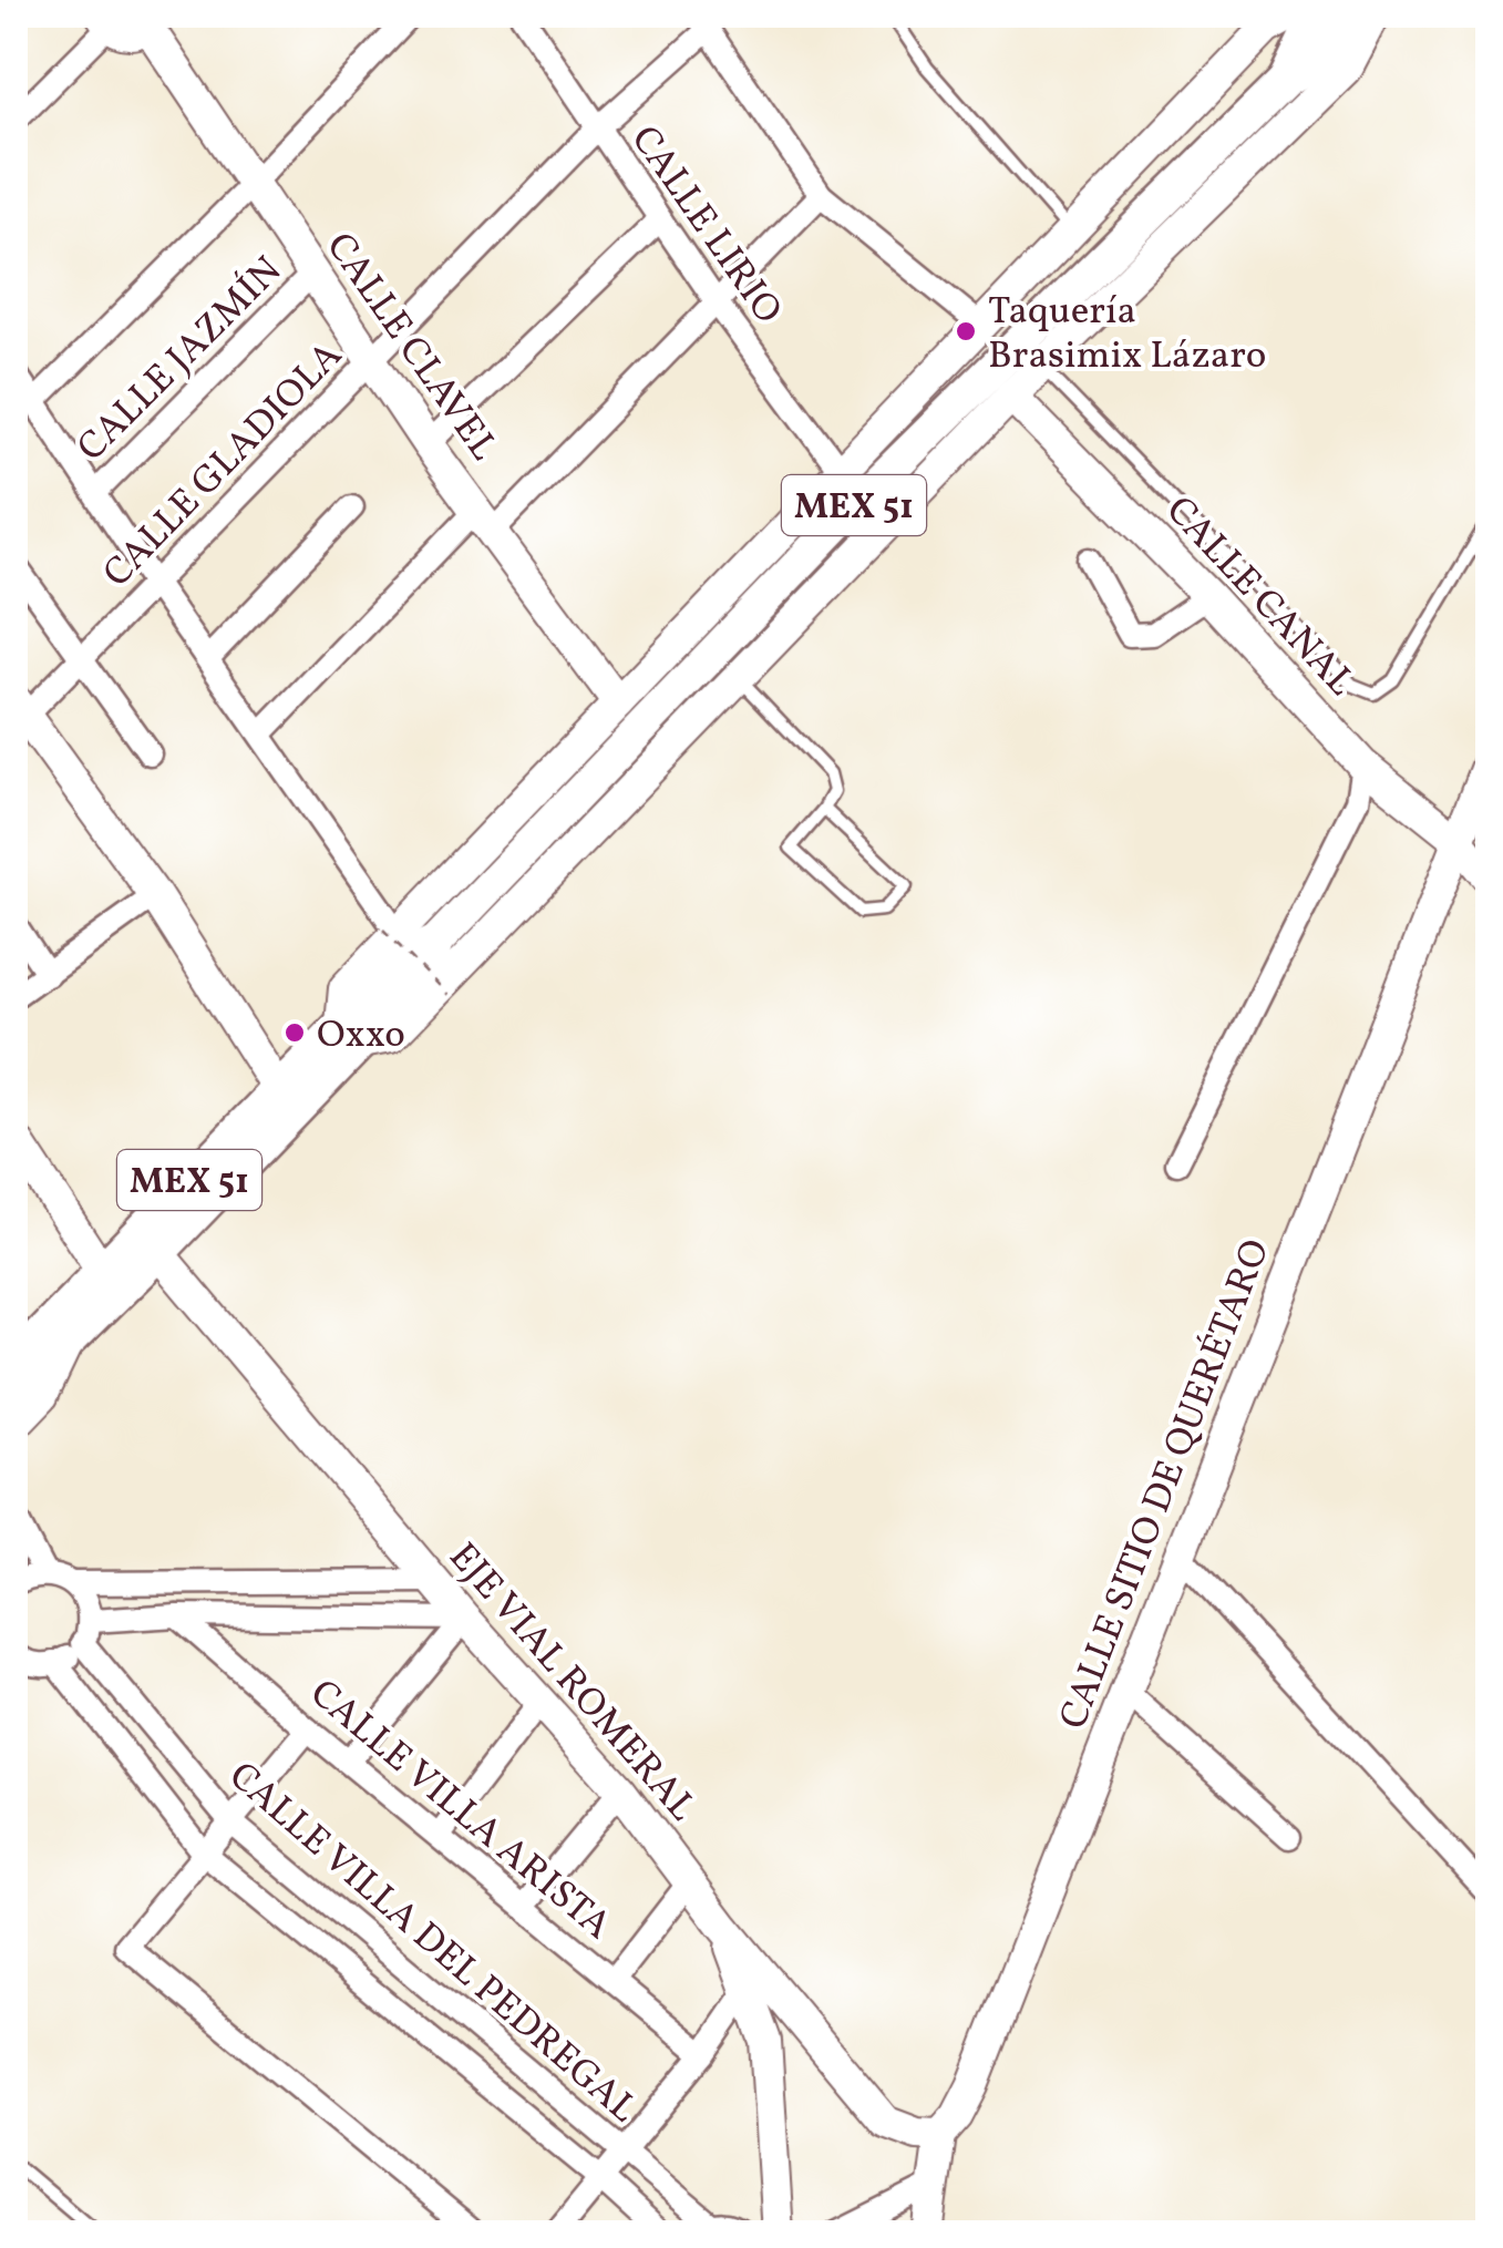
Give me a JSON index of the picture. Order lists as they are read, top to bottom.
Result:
{
  "streets": {
    "main road": ["MEX 51"],
    "street": [
      "CALLE LIRIO",
      "CALLE CLAVEL",
      "CALLE JAZMÍN",
      "CALLE GLADIOLA",
      "CALLE CANAL",
      "CALLE SITIO DE QUERÉTARO",
      "EJE VIAL ROMERAL",
      "CALLE VILLA ARISTA",
      "CALLE VILLA DEL PEDREGAL"
    ]
  },
  "crossings": [
    ["CALLE LIRIO", "CALLE GLADIOLA"],
    ["CALLE CLAVEL", "CALLE JAZMÍN"],
    ["CALLE CLAVEL", "CALLE GLADIOLA"],
    ["MEX 51", "EJE VIAL ROMERAL"],
    ["CALLE CANAL", "CALLE SITIO DE QUERÉTARO"]
  ],
  "places": ["Taquería Brasimix Lázaro", "Oxxo"]
}
